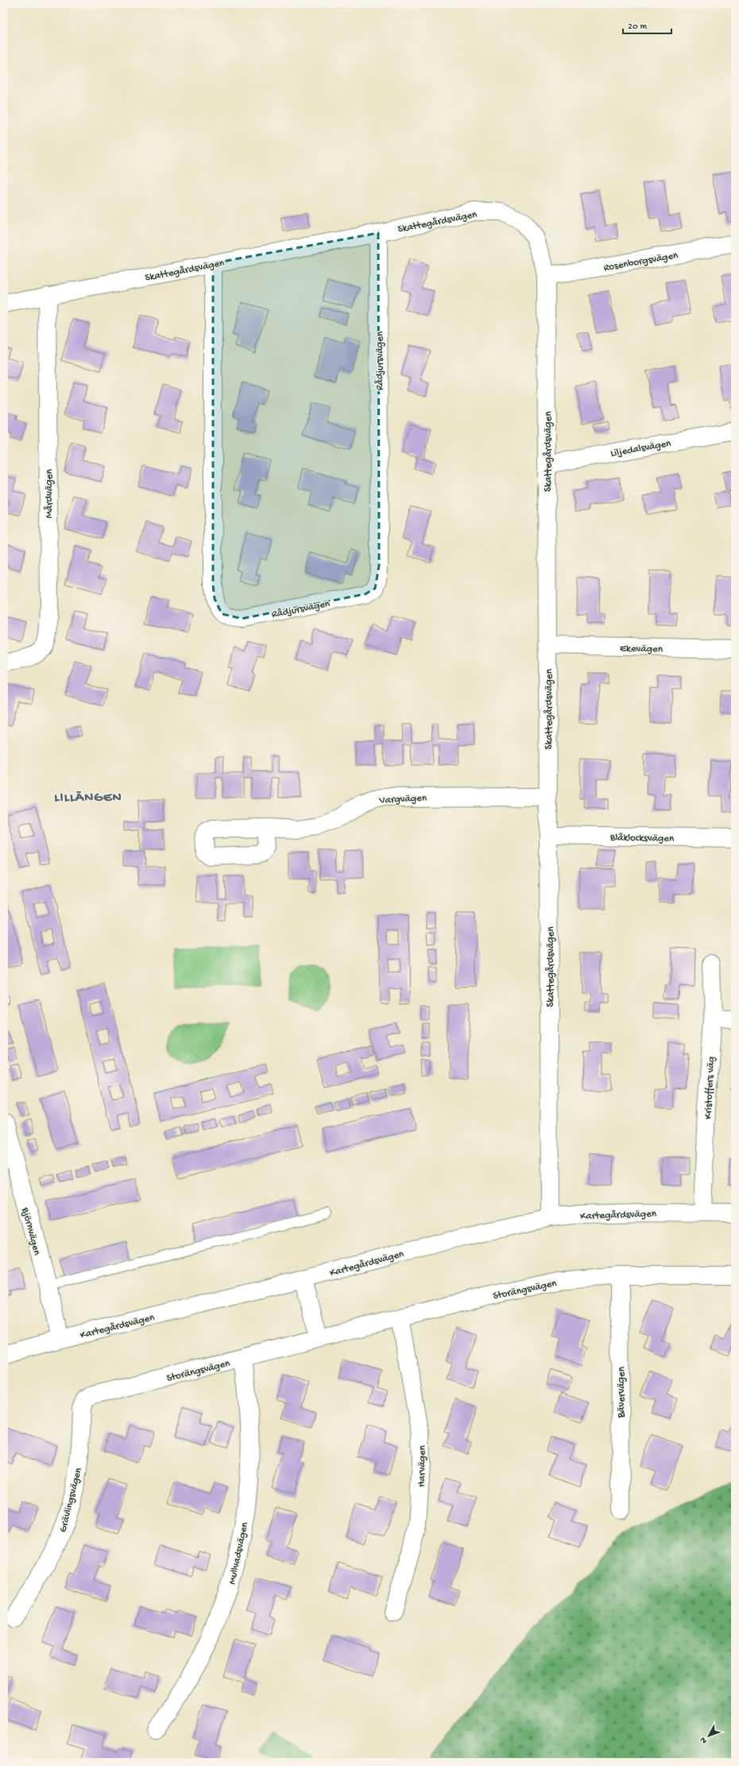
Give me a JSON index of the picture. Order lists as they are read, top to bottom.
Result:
{
  "streets": {
    "street": [
      "Skattegårdsvägen",
      "Rosenborgsvägen",
      "Rådjursvägen",
      "Liljedalsvägen",
      "Mårdvägen",
      "Ekevägen",
      "Vargvägen",
      "Blåklocksvägen",
      "Kristoffers väg",
      "Kartegårdsvägen",
      "Björnvägen",
      "Storängsvägen",
      "Bävervägen",
      "Harvägen",
      "Grävlingsvägen",
      "Mullvadsvägen"
    ]
  },
  "crossings": [
    ["Skattegårdsvägen", "Rosenborgsvägen"],
    ["Skattegårdsvägen", "Rådjursvägen"],
    ["Skattegårdsvägen", "Liljedalsvägen"],
    ["Skattegårdsvägen", "Mårdvägen"],
    ["Skattegårdsvägen", "Ekevägen"],
    ["Skattegårdsvägen", "Vargvägen"],
    ["Skattegårdsvägen", "Blåklocksvägen"],
    ["Skattegårdsvägen", "Kartegårdsvägen"],
    ["Kristoffers väg", "Kartegårdsvägen"],
    ["Kartegårdsvägen", "Björnvägen"],
    ["Storängsvägen", "Bävervägen"],
    ["Storängsvägen", "Harvägen"],
    ["Storängsvägen", "Grävlingsvägen"],
    ["Storängsvägen", "Mullvadsvägen"]
  ],
  "districts": ["LILLÄNGEN"],
  "scale_bar": "20 m",
  "north": "bottom left"
}
